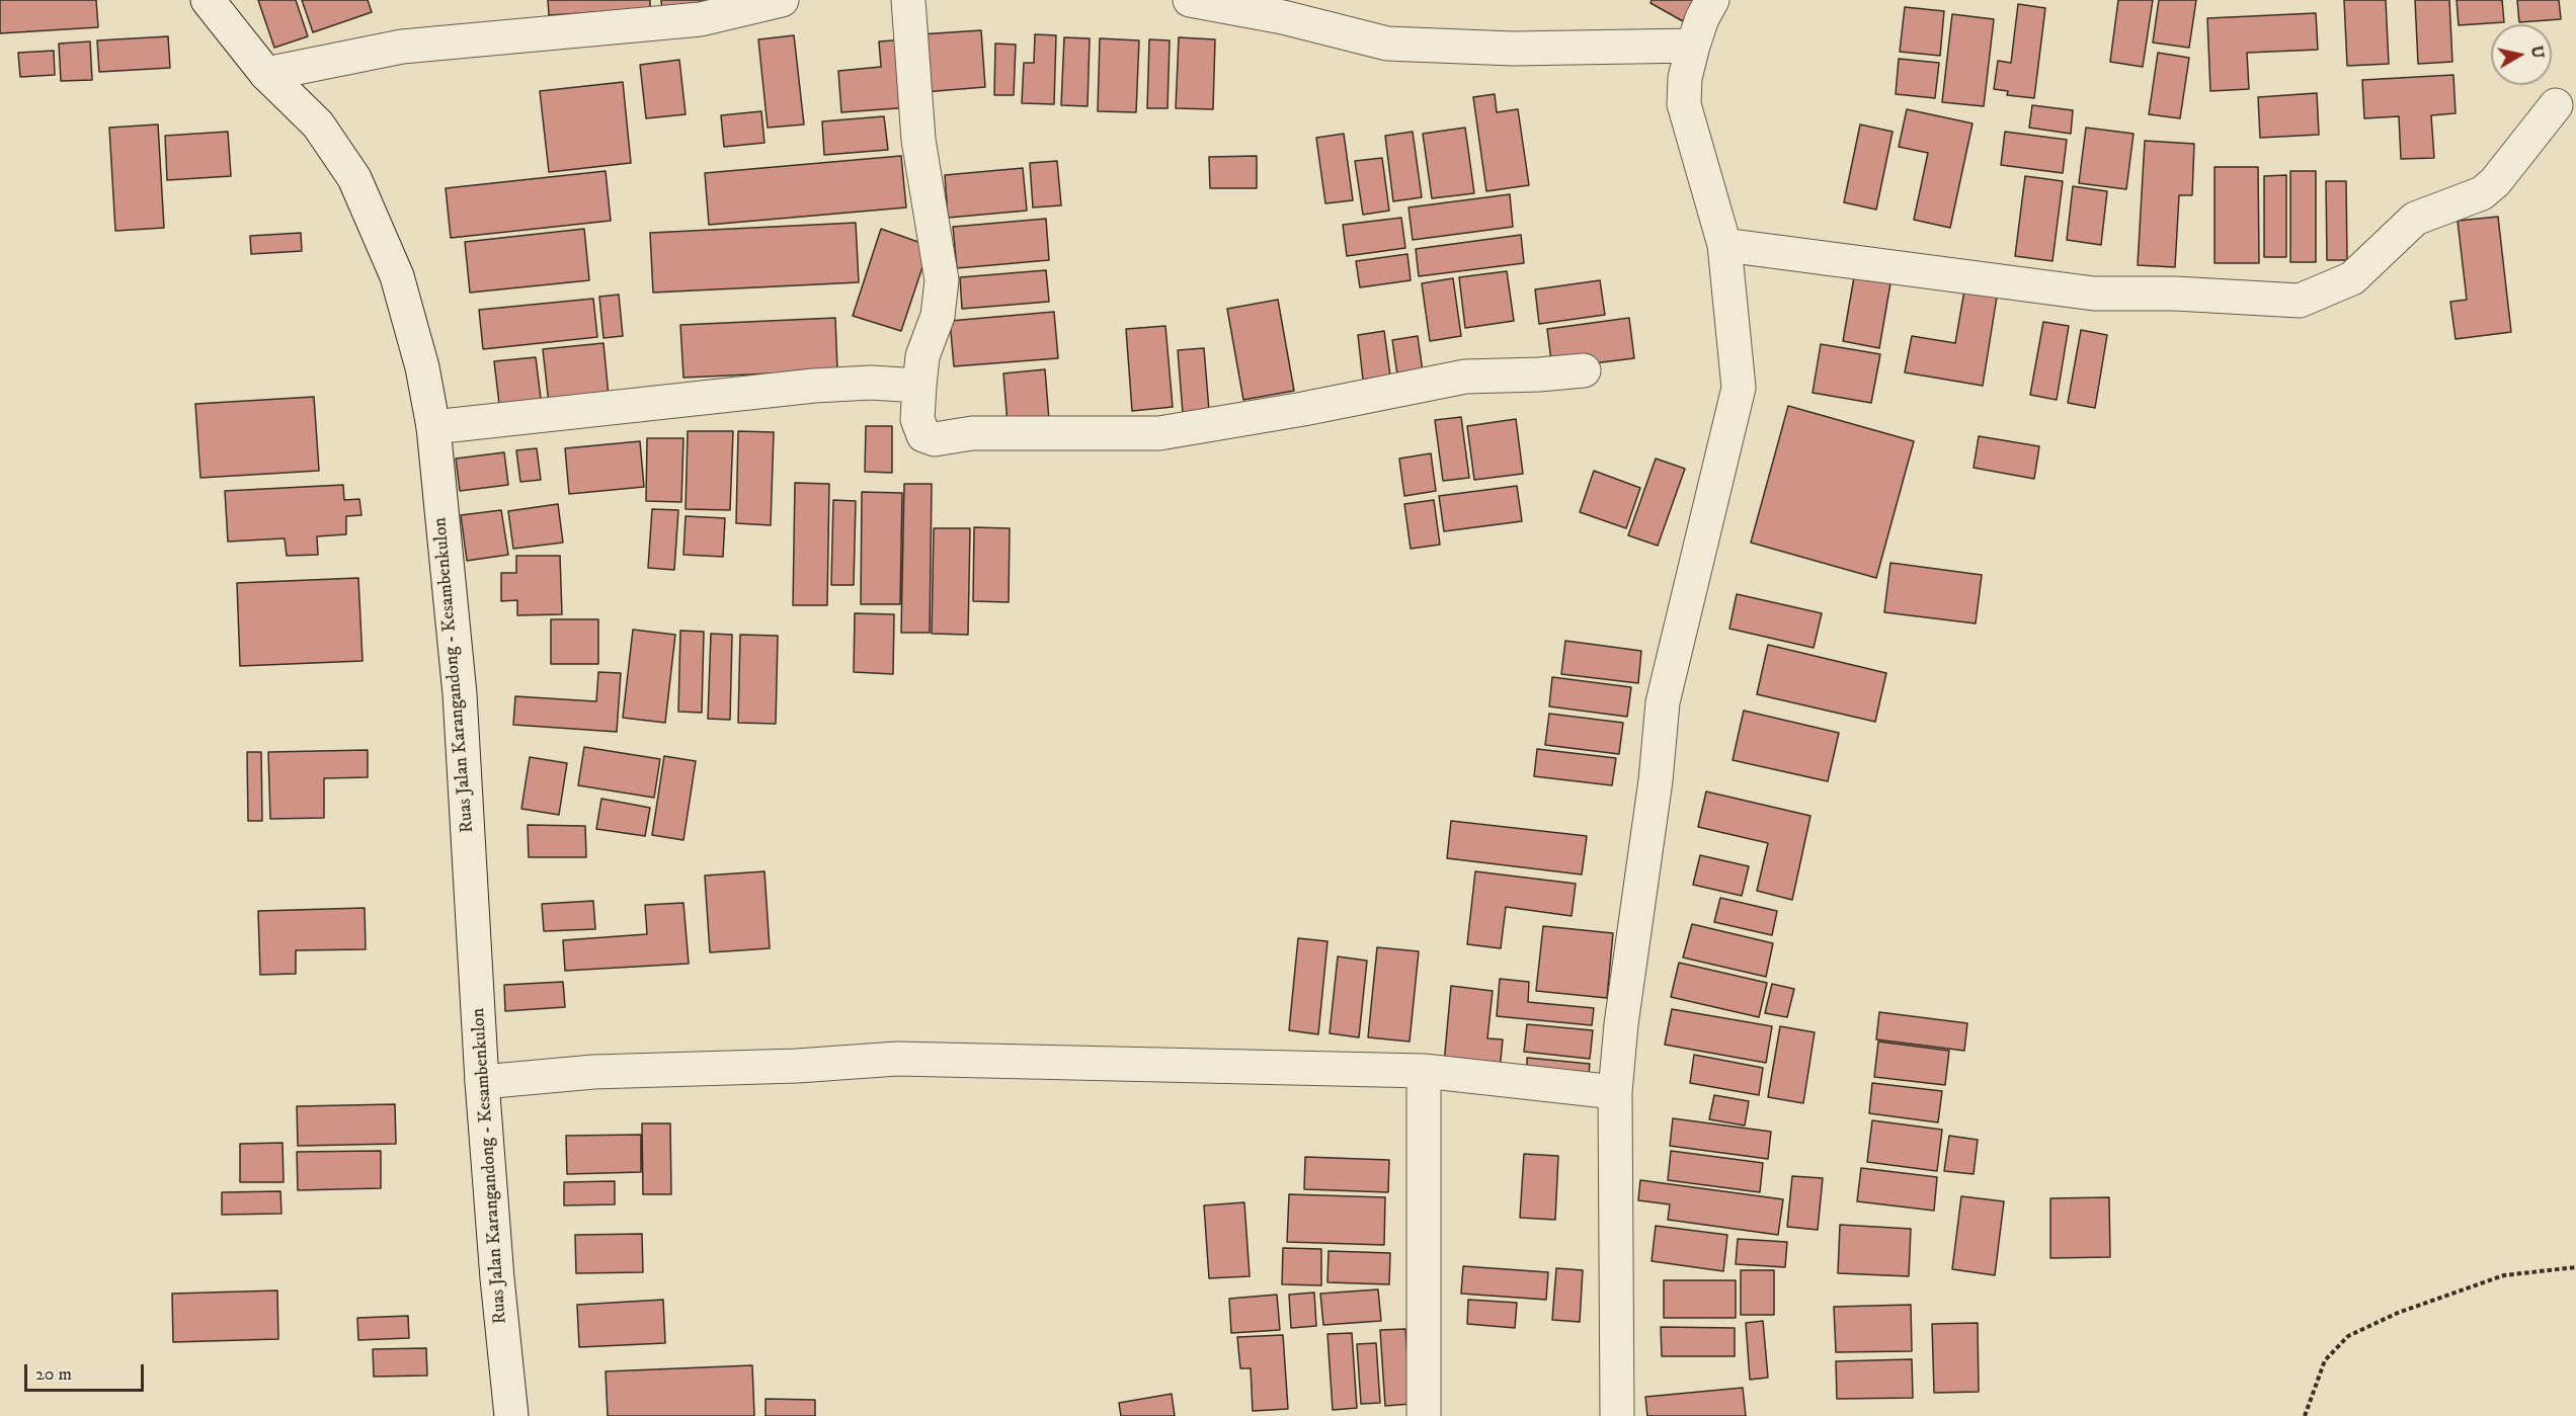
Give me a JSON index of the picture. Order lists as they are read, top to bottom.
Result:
{
  "streets": {
    "street": ["Ruas Jalan Karangandong - Kesambenkulon"]
  },
  "scale_bar": "20 m",
  "north": "right"
}
